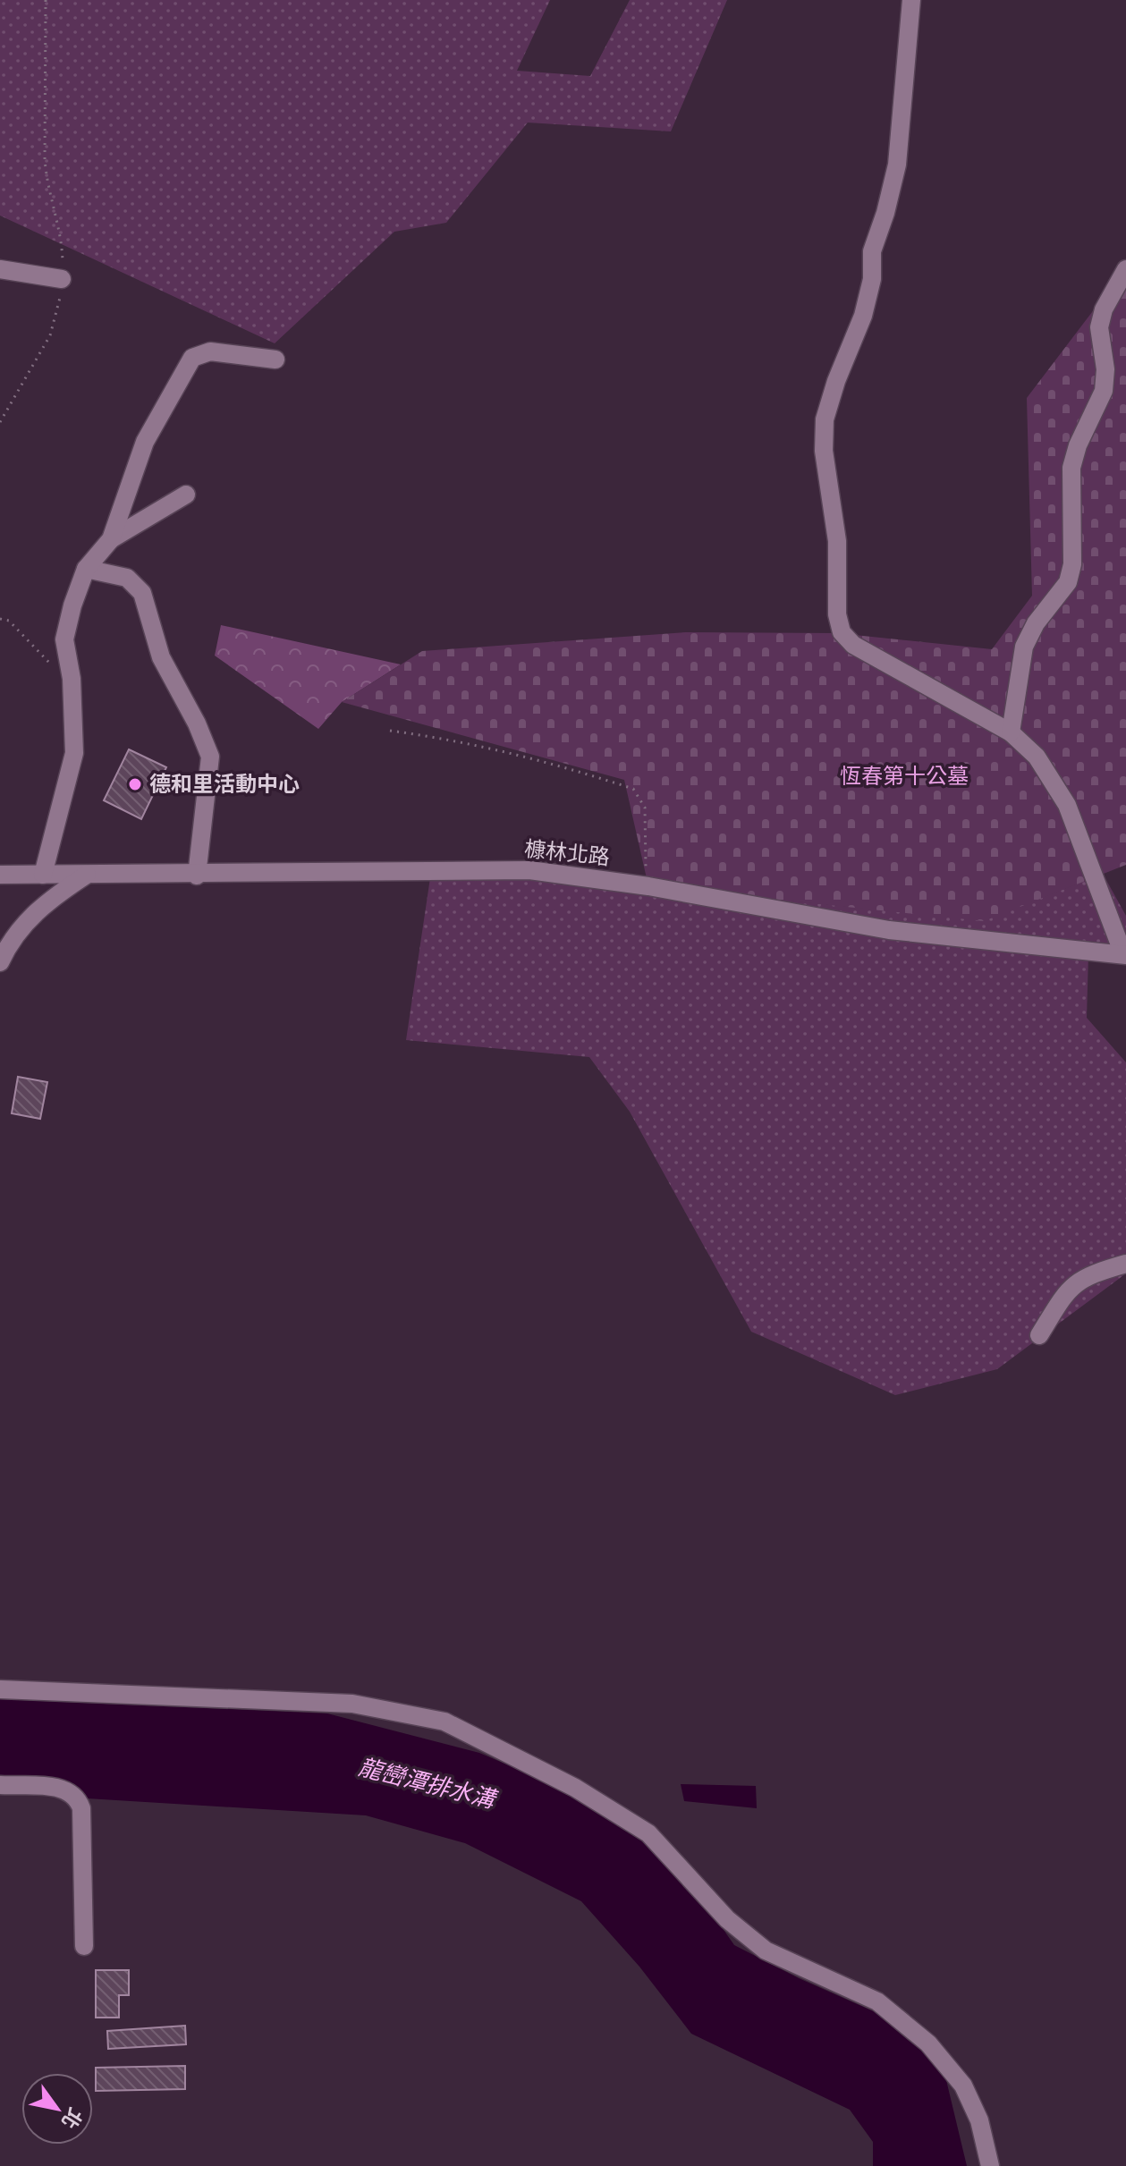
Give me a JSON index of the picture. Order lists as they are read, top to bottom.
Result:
{
  "streets": {
    "street": ["槺林北路"]
  },
  "water": ["龍巒潭排水溝"],
  "parks": ["恆春第十公墓"],
  "places": ["德和里活動中心"],
  "north": "bottom right"
}
